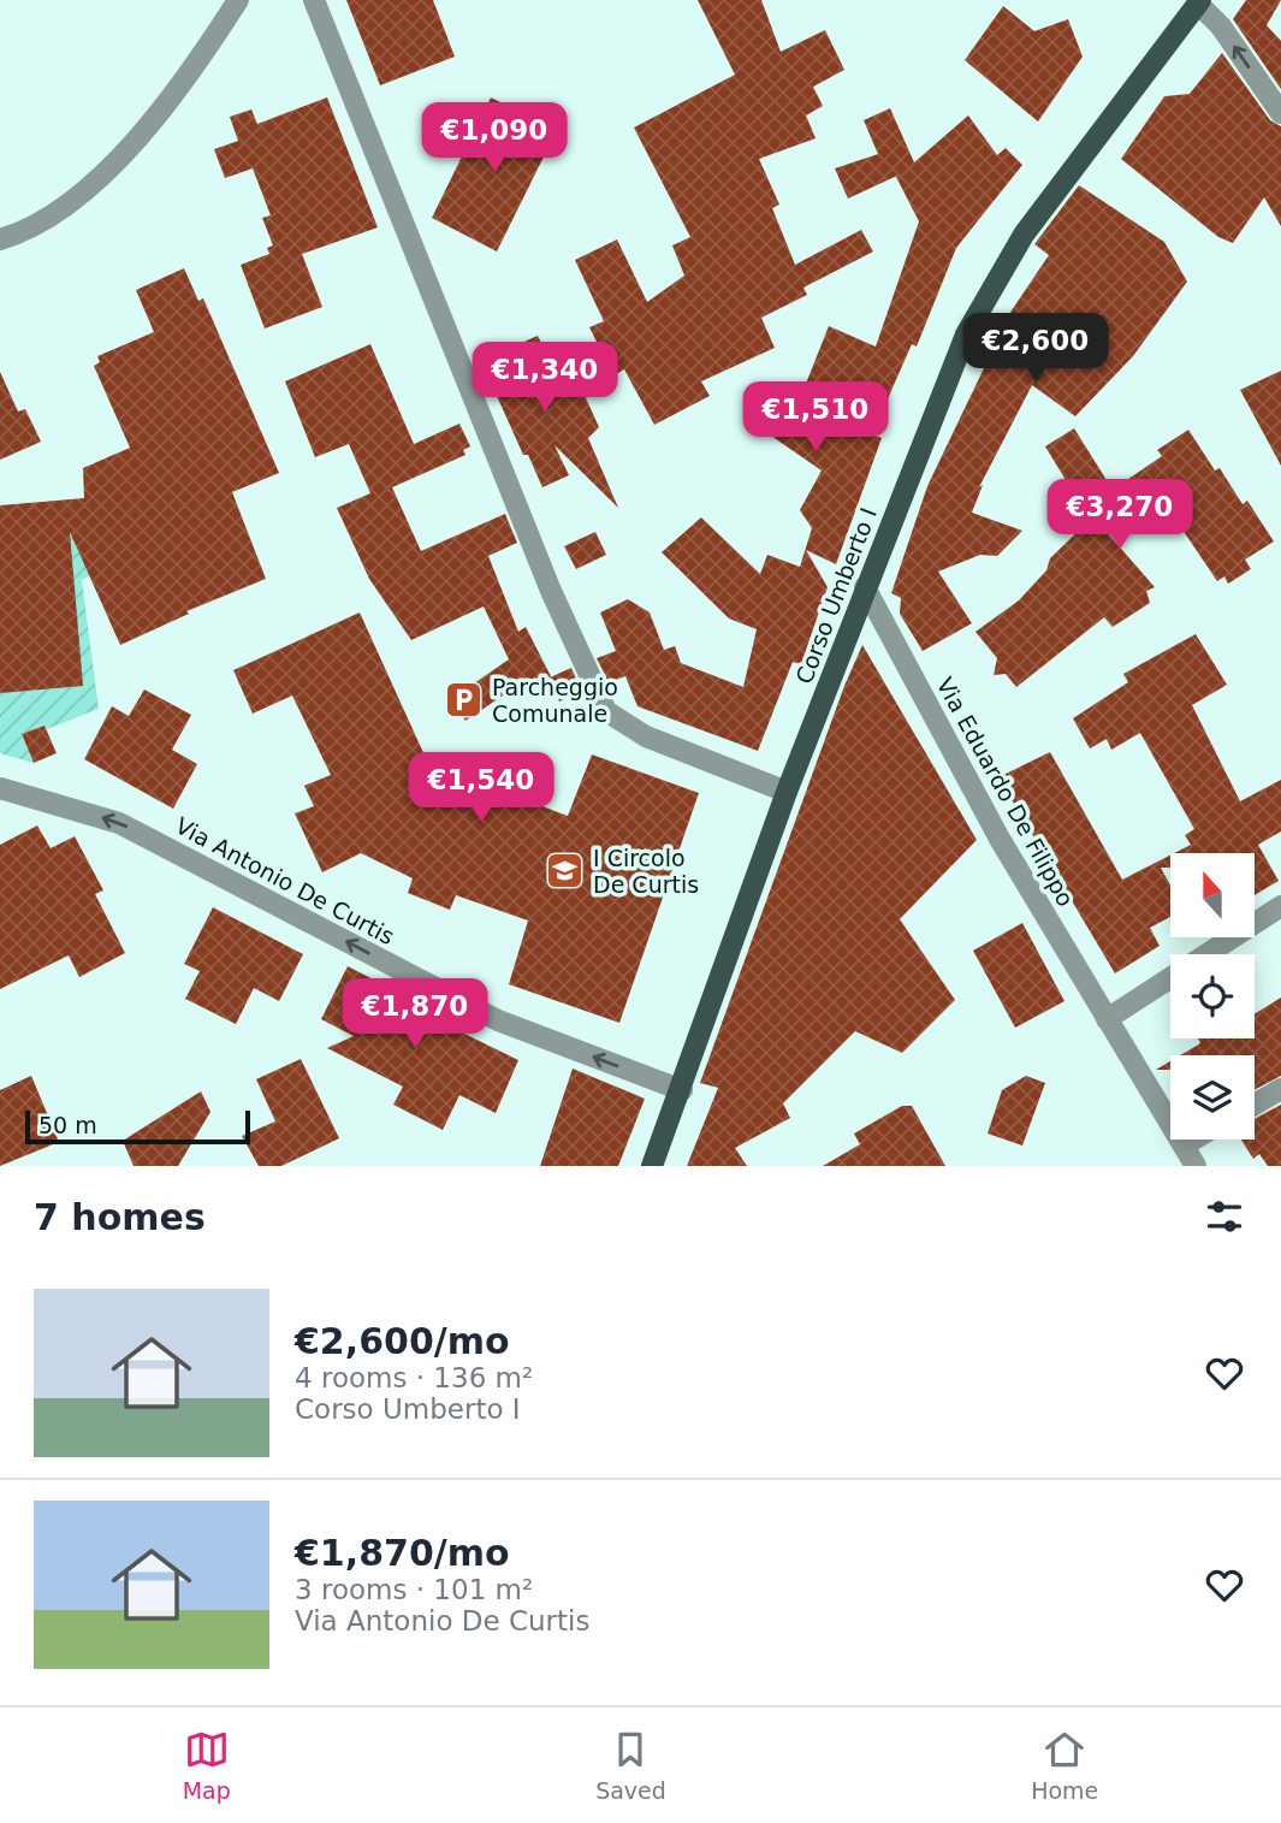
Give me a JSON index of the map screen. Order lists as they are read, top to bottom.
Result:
{
  "streets": {
    "main road": ["Corso Umberto I"],
    "street": ["Via Eduardo De Filippo", "Via Antonio De Curtis"]
  },
  "crossings": [
    ["Corso Umberto I", "Via Eduardo De Filippo"],
    ["Corso Umberto I", "Via Antonio De Curtis"]
  ],
  "one_way": ["Via Antonio De Curtis"],
  "places": {
    "parking": ["Parcheggio Comunale"],
    "school or university": ["I Circolo De Curtis"]
  },
  "scale_bar": "50 m",
  "north": "top",
  "page": {
    "price": [
      "€1,090",
      "€2,600",
      "€1,340",
      "€1,510",
      "€3,270",
      "€1,540",
      "€1,870"
    ],
    "scale": "50 m",
    "heading": "7 homes",
    "list": [
      {
        "name": "€2,600/mo",
        "note": "4 rooms · 136 m² · Corso Umberto I"
      },
      {
        "name": "€1,870/mo",
        "note": "3 rooms · 101 m² · Via Antonio De Curtis"
      }
    ],
    "tabs": ["Map", "Saved", "Home"]
  }
}
